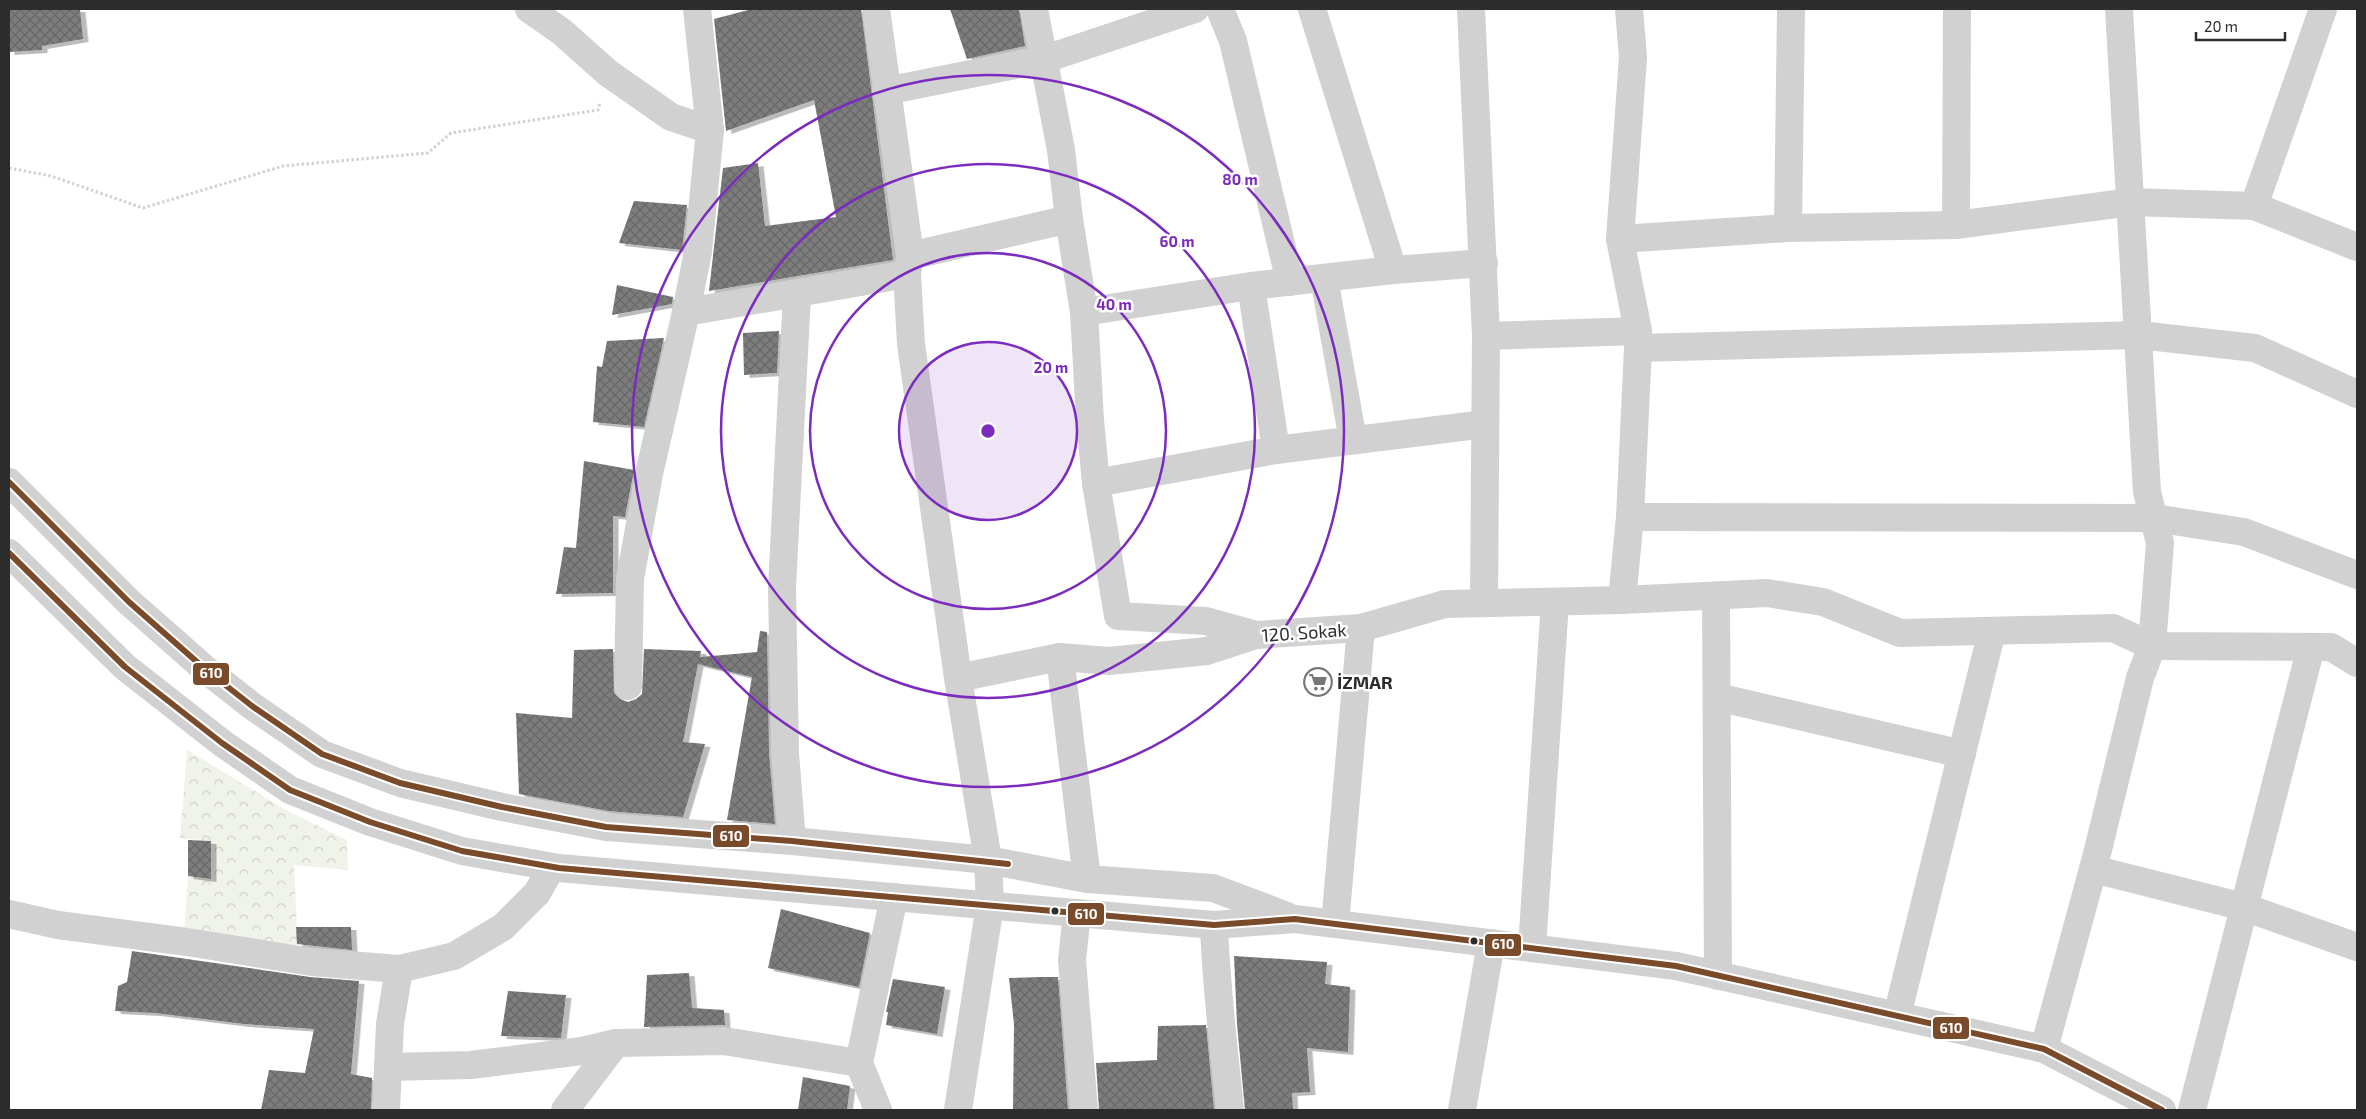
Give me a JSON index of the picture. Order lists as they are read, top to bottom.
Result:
{
  "streets": {
    "street": ["120. Sokak"]
  },
  "places": {
    "supermarket": ["İZMAR"]
  },
  "lines": ["transit line 610"],
  "scale_bar": "20 m",
  "rings": [
    "80 m",
    "60 m",
    "40 m",
    "20 m"
  ]
}
